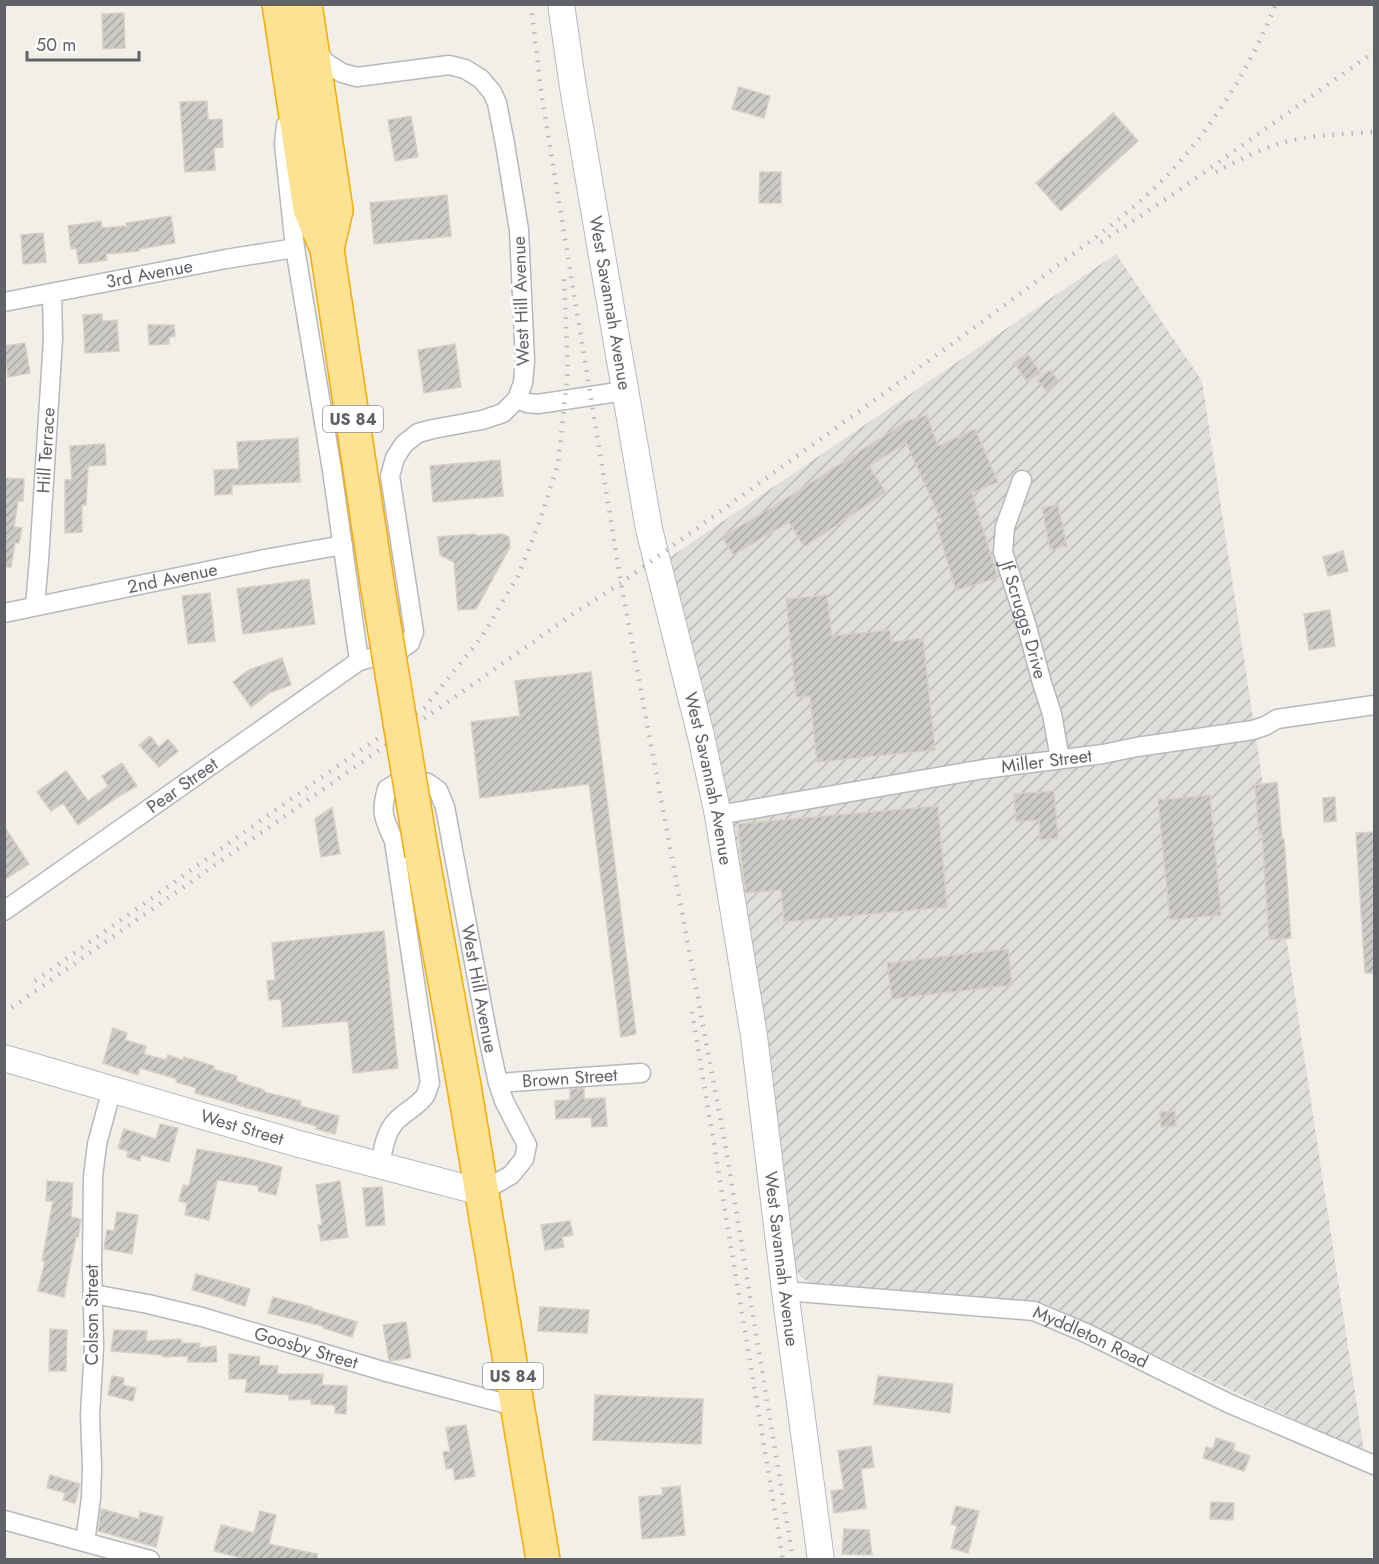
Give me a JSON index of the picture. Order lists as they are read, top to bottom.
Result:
{
  "streets": {
    "highway": ["West Hill Avenue", "US 84"],
    "street": [
      "3rd Avenue",
      "West Savannah Avenue",
      "Hill Terrace",
      "2nd Avenue",
      "Jf Scruggs Drive",
      "Miller Street",
      "Pear Street",
      "Brown Street",
      "West Street",
      "Colson Street",
      "Myddleton Road",
      "Goosby Street"
    ]
  },
  "crossings": [
    ["3rd Avenue", "West Hill Avenue"],
    ["3rd Avenue", "Hill Terrace"],
    ["West Hill Avenue", "2nd Avenue"],
    ["West Hill Avenue", "Pear Street"],
    ["West Hill Avenue", "Brown Street"],
    ["West Hill Avenue", "West Street"],
    ["West Hill Avenue", "Goosby Street"],
    ["West Savannah Avenue", "Miller Street"],
    ["West Savannah Avenue", "Myddleton Road"],
    ["Hill Terrace", "2nd Avenue"],
    ["Jf Scruggs Drive", "Miller Street"],
    ["West Street", "Colson Street"],
    ["Colson Street", "Goosby Street"]
  ],
  "scale_bar": "50 m"
}
